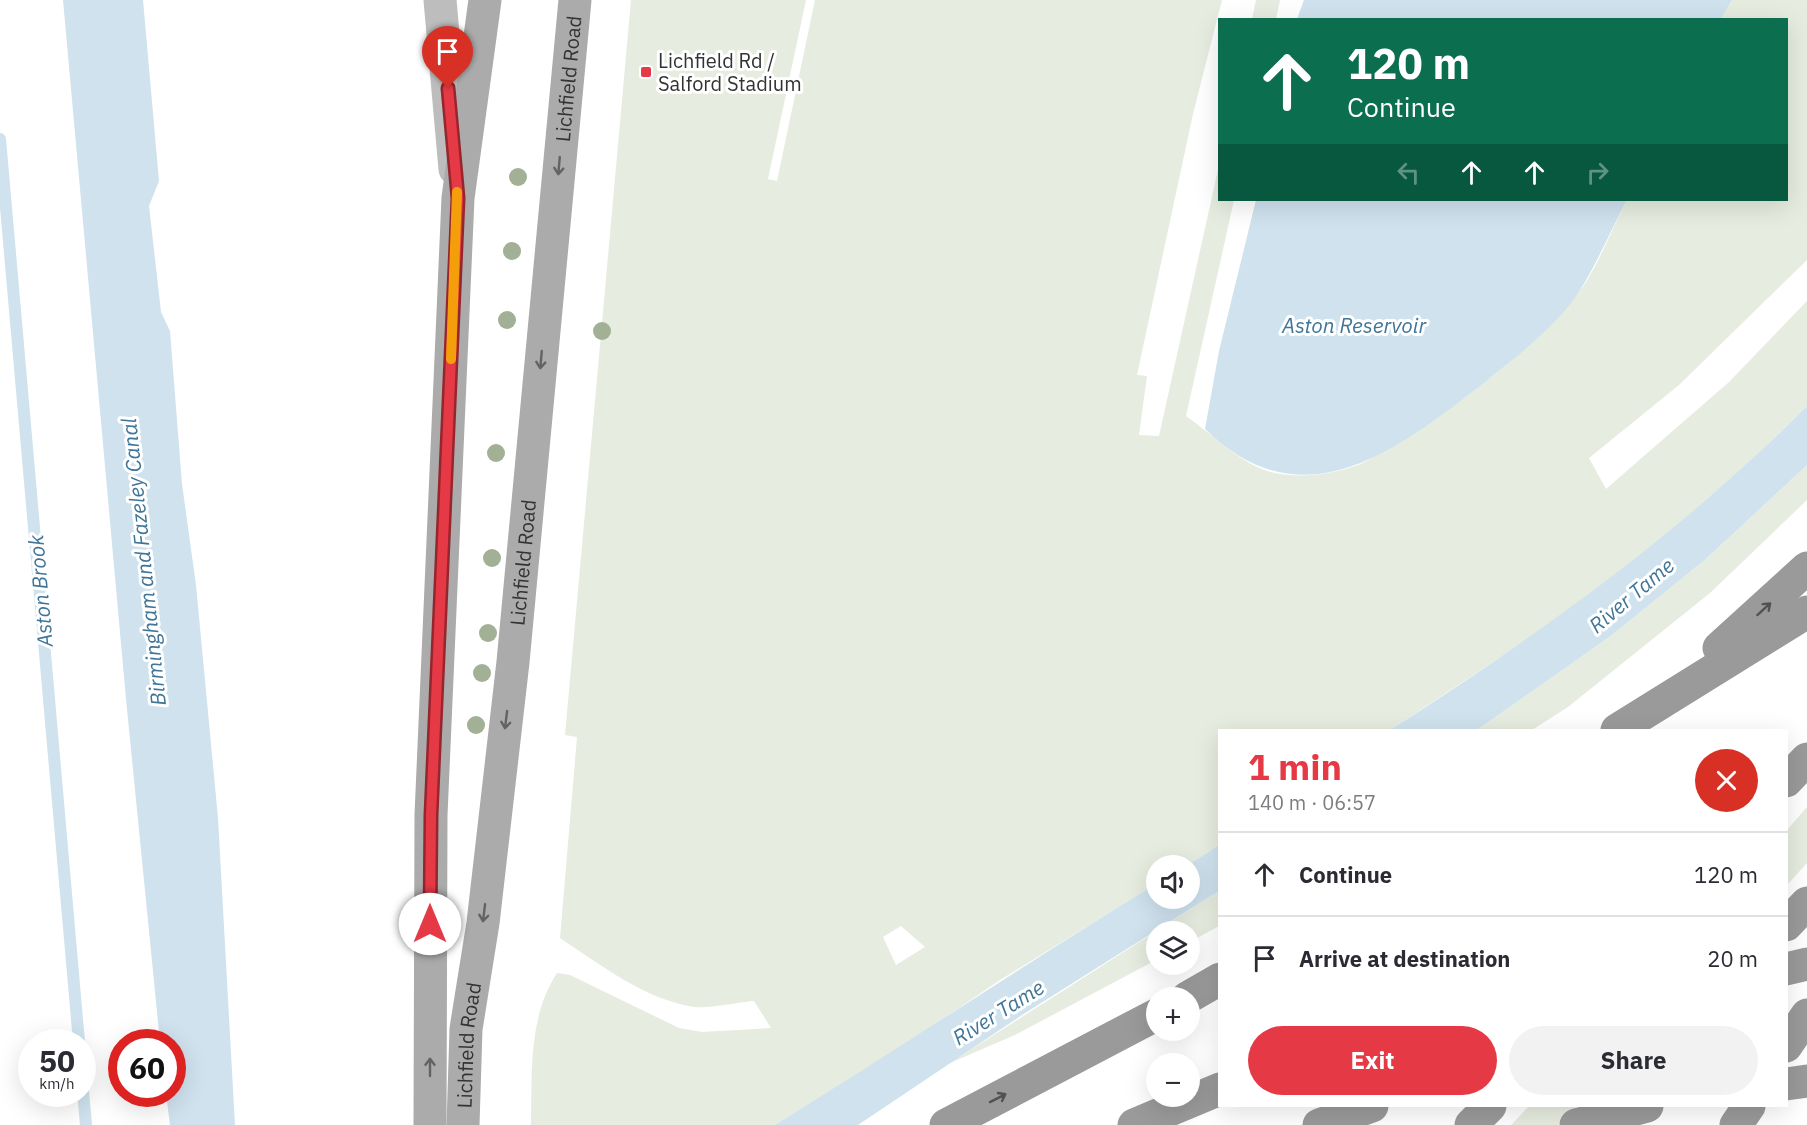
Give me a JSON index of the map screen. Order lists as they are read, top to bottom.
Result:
{
  "streets": {
    "main road": ["Lichfield Road"]
  },
  "water": [
    "Aston Reservoir",
    "Birmingham and Fazeley Canal",
    "Aston Brook",
    "River Tame"
  ],
  "places": {
    "transit": ["Lichfield Rd / Salford Stadium"]
  },
  "page": {
    "turn": ["120 m", "Continue"],
    "heading": ["1 min", "140 m · 06:57"],
    "list": [
      {
        "name": "Continue",
        "value": "120 m"
      },
      {
        "name": "Arrive at destination",
        "value": "20 m"
      }
    ],
    "map_buttons": ["+", "−"],
    "buttons": ["Exit", "Share"],
    "speed": "50 km/h",
    "limit": "60"
  }
}
